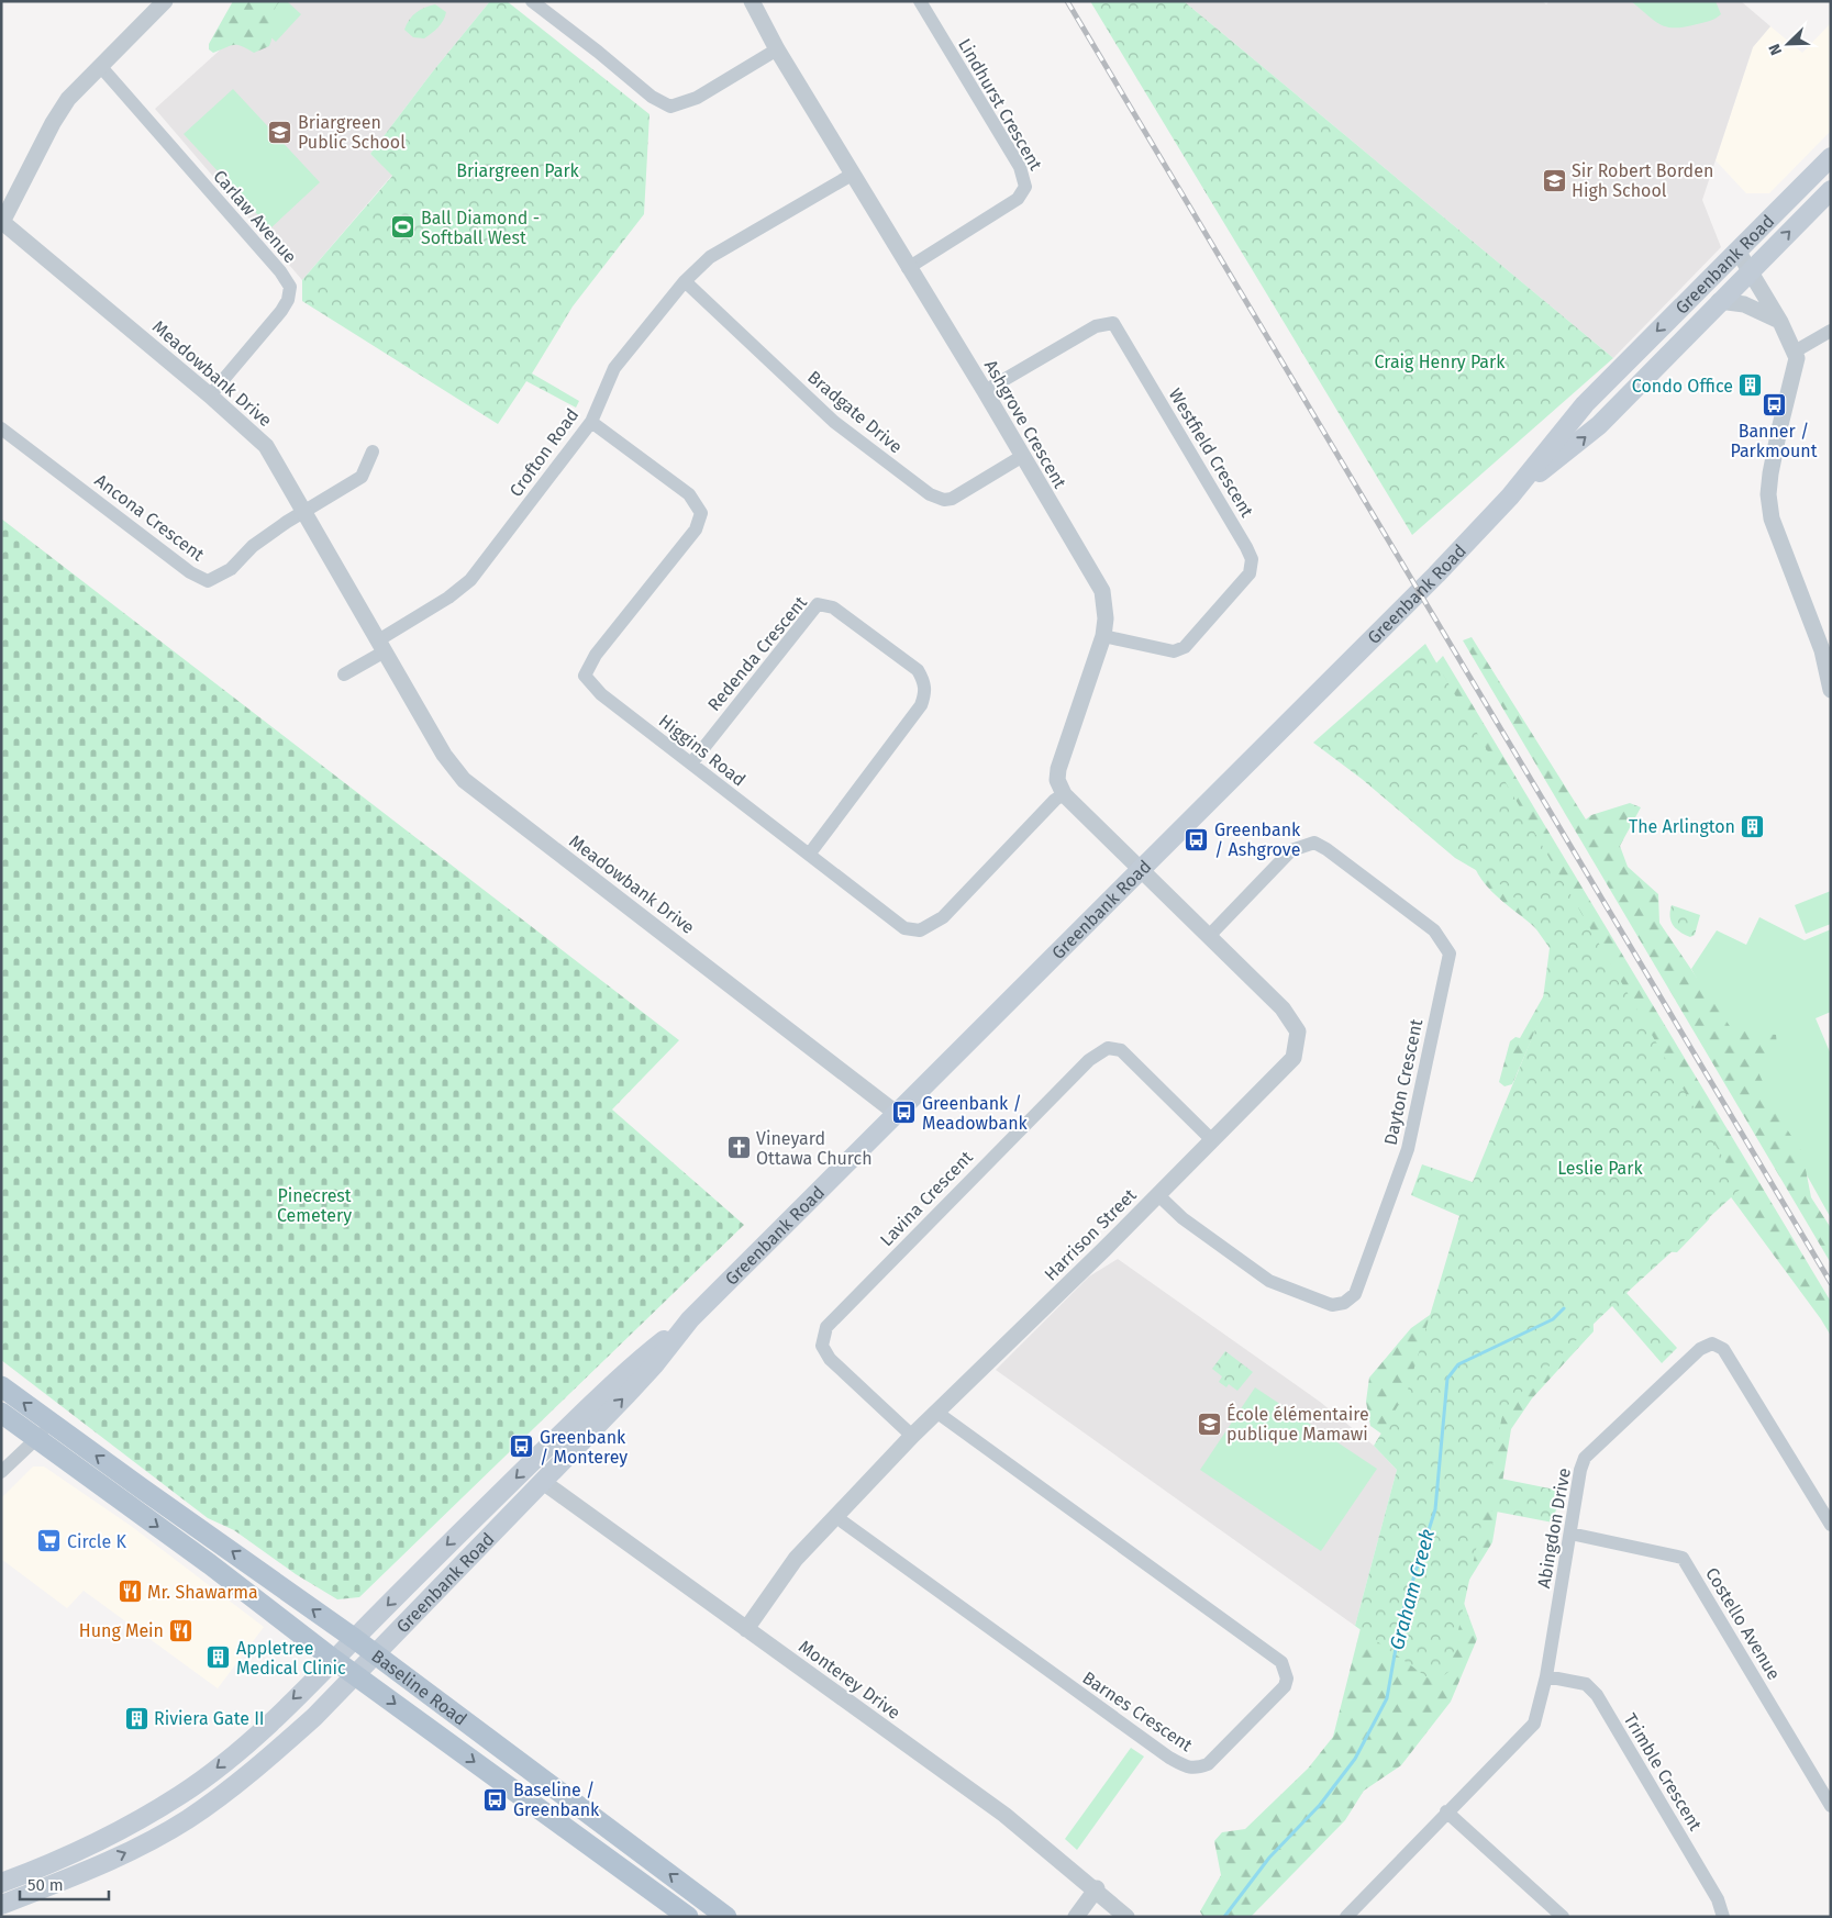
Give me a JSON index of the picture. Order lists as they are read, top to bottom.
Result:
{
  "streets": {
    "main road": ["Greenbank Road", "Baseline Road"],
    "street": [
      "Lindhurst Crescent",
      "Carlaw Avenue",
      "Meadowbank Drive",
      "Bradgate Drive",
      "Ashgrove Crescent",
      "Crofton Road",
      "Westfield Crescent",
      "Ancona Crescent",
      "Redenda Crescent",
      "Higgins Road",
      "Dayton Crescent",
      "Lavina Crescent",
      "Harrison Street",
      "Abingdon Drive",
      "Costello Avenue",
      "Monterey Drive",
      "Barnes Crescent",
      "Trimble Crescent"
    ]
  },
  "crossings": [
    ["Lindhurst Crescent", "Ashgrove Crescent"],
    ["Carlaw Avenue", "Meadowbank Drive"],
    ["Greenbank Road", "Meadowbank Drive"],
    ["Greenbank Road", "Harrison Street"],
    ["Greenbank Road", "Monterey Drive"],
    ["Greenbank Road", "Baseline Road"],
    ["Meadowbank Drive", "Crofton Road"],
    ["Meadowbank Drive", "Ancona Crescent"],
    ["Bradgate Drive", "Ashgrove Crescent"],
    ["Bradgate Drive", "Crofton Road"],
    ["Ashgrove Crescent", "Crofton Road"],
    ["Ashgrove Crescent", "Westfield Crescent"],
    ["Ashgrove Crescent", "Higgins Road"],
    ["Crofton Road", "Higgins Road"],
    ["Redenda Crescent", "Higgins Road"],
    ["Dayton Crescent", "Harrison Street"],
    ["Lavina Crescent", "Harrison Street"],
    ["Harrison Street", "Monterey Drive"],
    ["Harrison Street", "Barnes Crescent"],
    ["Abingdon Drive", "Costello Avenue"],
    ["Abingdon Drive", "Trimble Crescent"]
  ],
  "water": ["Graham Creek"],
  "parks": [
    "Briargreen Park",
    "Craig Henry Park",
    "Leslie Park",
    "Pinecrest Cemetery"
  ],
  "places": {
    "school or university": ["Briargreen Public School", "Sir Robert Borden High School", "École élémentaire publique Mamawi"],
    "sports": ["Ball Diamond - Softball West"],
    "building": [
      "Condo Office",
      "The Arlington",
      "Appletree Medical Clinic",
      "Riviera Gate II"
    ],
    "bus stop": [
      "Banner / Parkmount",
      "Greenbank / Ashgrove",
      "Greenbank / Meadowbank",
      "Greenbank / Monterey",
      "Baseline / Greenbank"
    ],
    "church": ["Vineyard Ottawa Church"],
    "supermarket": ["Circle K"],
    "restaurant": ["Mr. Shawarma", "Hung Mein"]
  },
  "scale_bar": "50 m",
  "north": "bottom left"
}
